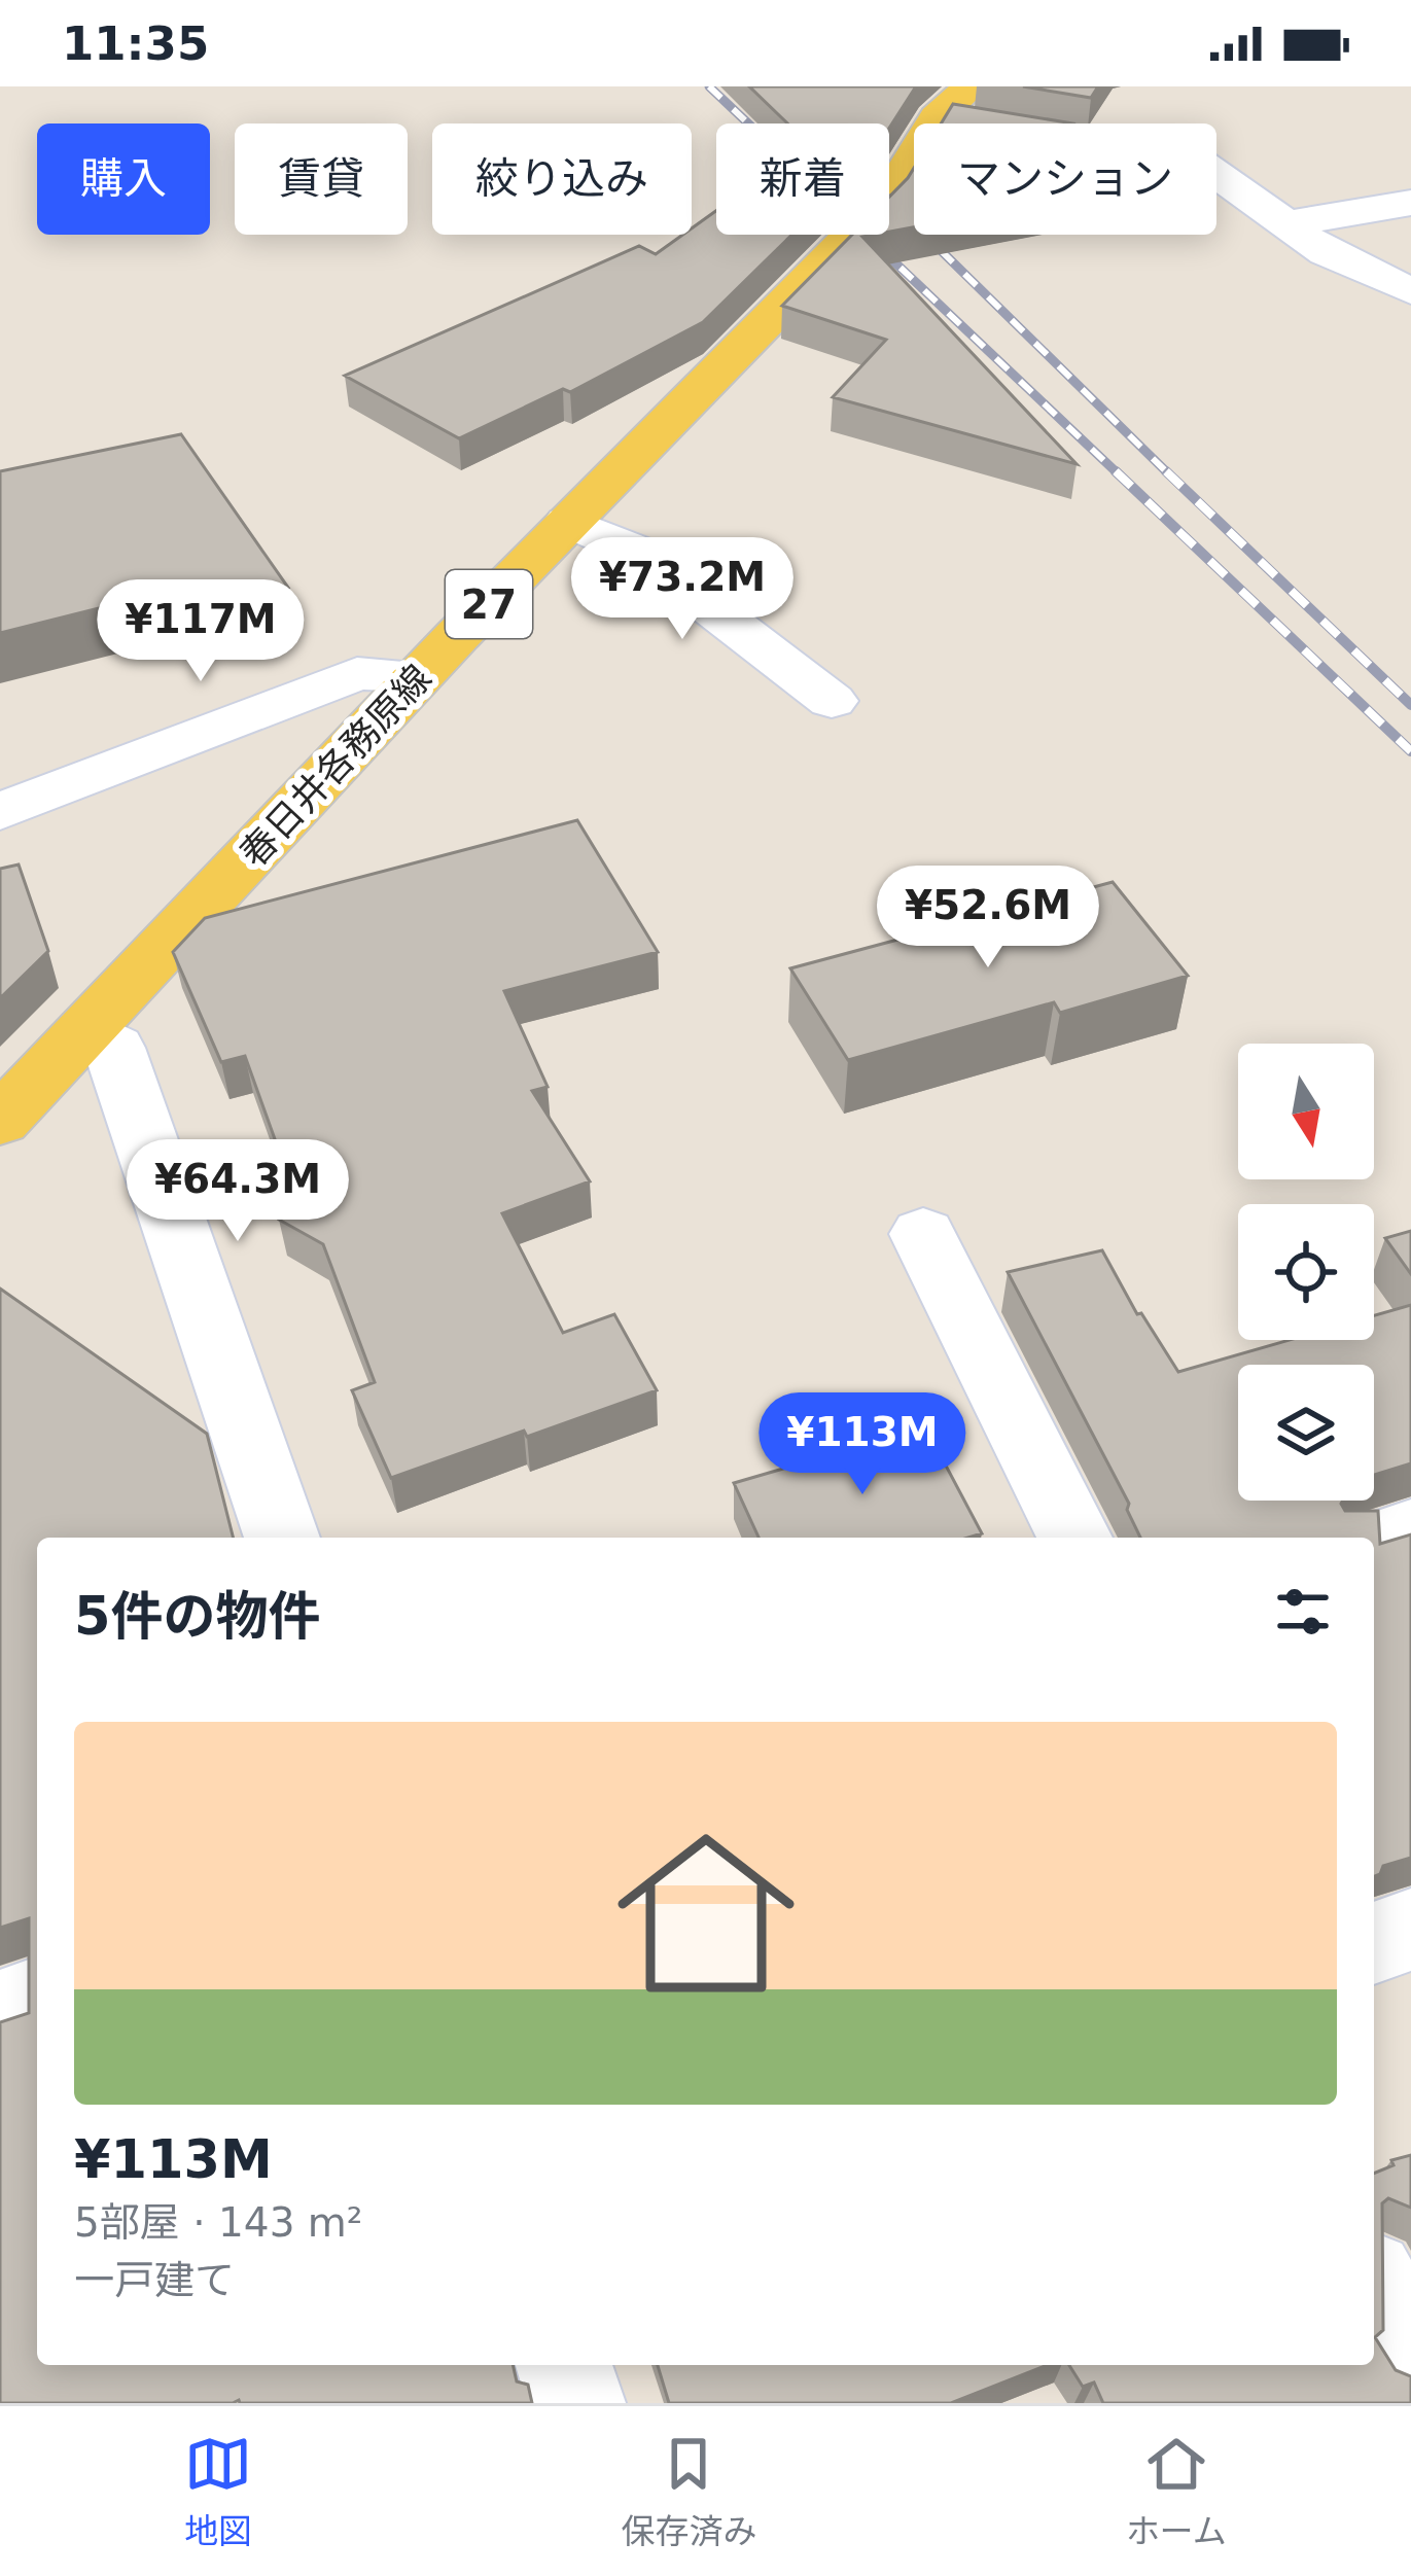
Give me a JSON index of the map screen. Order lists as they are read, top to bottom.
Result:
{
  "streets": {
    "main road": ["27", "春日井各務原線"]
  },
  "north": "bottom",
  "page": {
    "status": "11:35",
    "chip": [
      "購入",
      "賃貸",
      "絞り込み",
      "新着",
      "マンション"
    ],
    "price": [
      "¥73.2M",
      "¥117M",
      "¥52.6M",
      "¥64.3M",
      "¥113M"
    ],
    "heading": "5件の物件",
    "list": [
      {
        "name": "¥113M",
        "note": "5部屋 · 143 m² · 一戸建て"
      }
    ],
    "tabs": ["地図", "保存済み", "ホーム"]
  }
}
